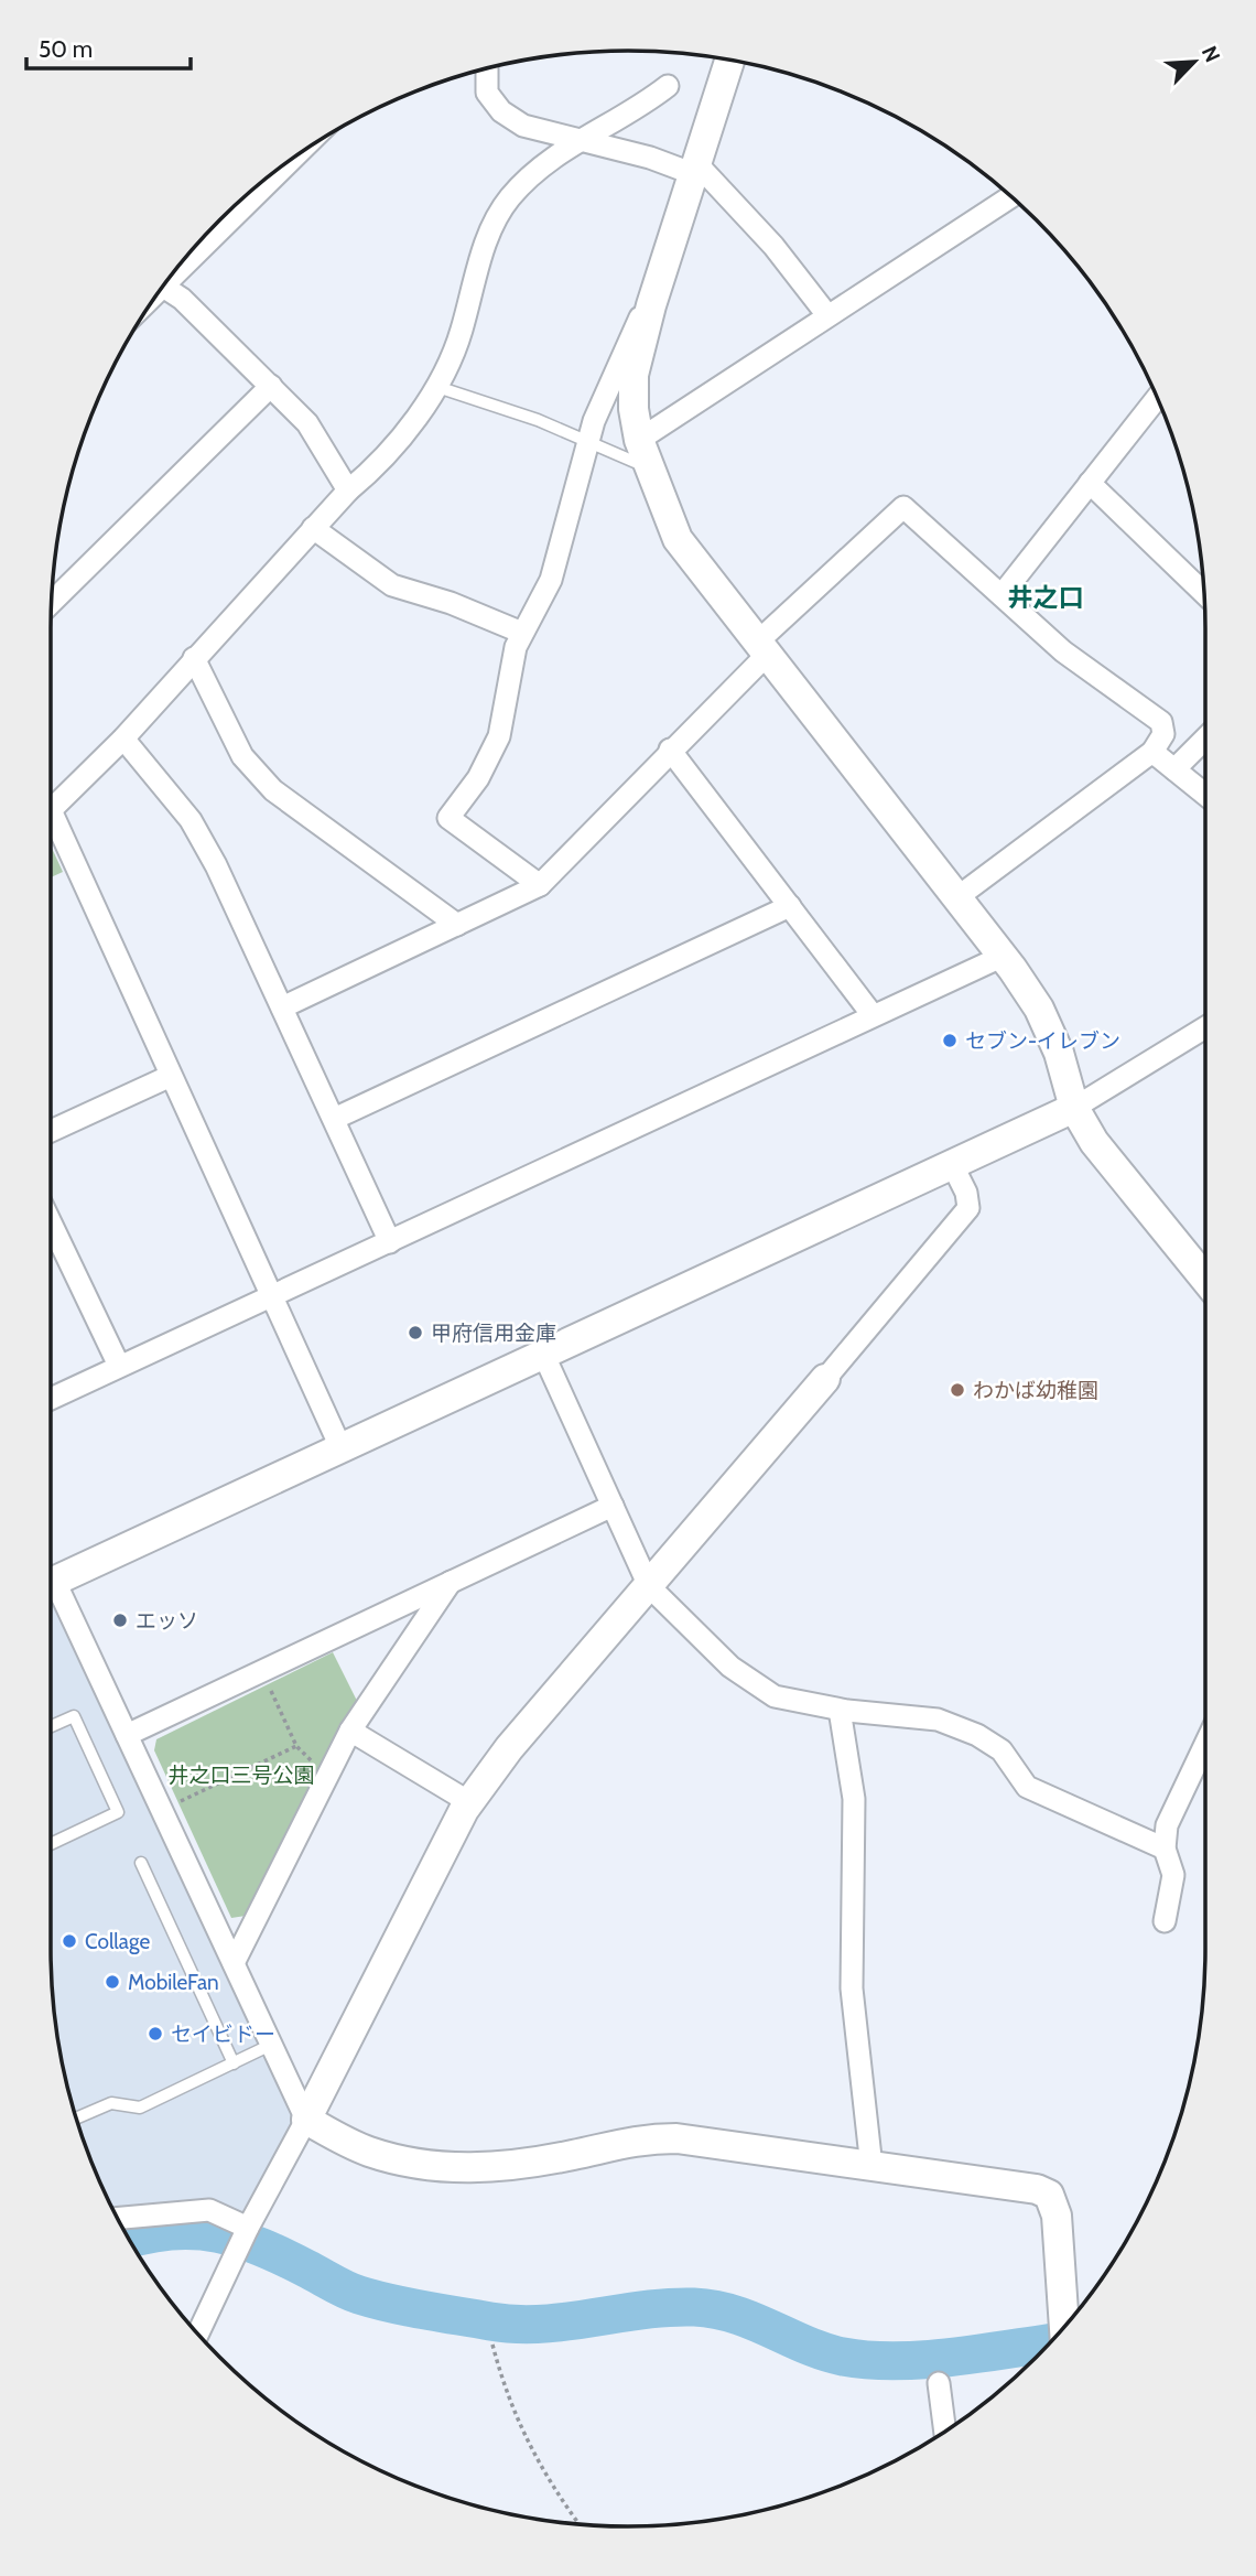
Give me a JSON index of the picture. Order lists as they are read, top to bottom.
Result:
{
  "districts": ["井之口"],
  "parks": ["井之口三号公園"],
  "places": [
    "セブン-イレブン",
    "甲府信用金庫",
    "わかば幼稚園",
    "エッソ",
    "Collage",
    "MobileFan",
    "セイビドー"
  ],
  "scale_bar": "50 m",
  "north": "top right"
}
